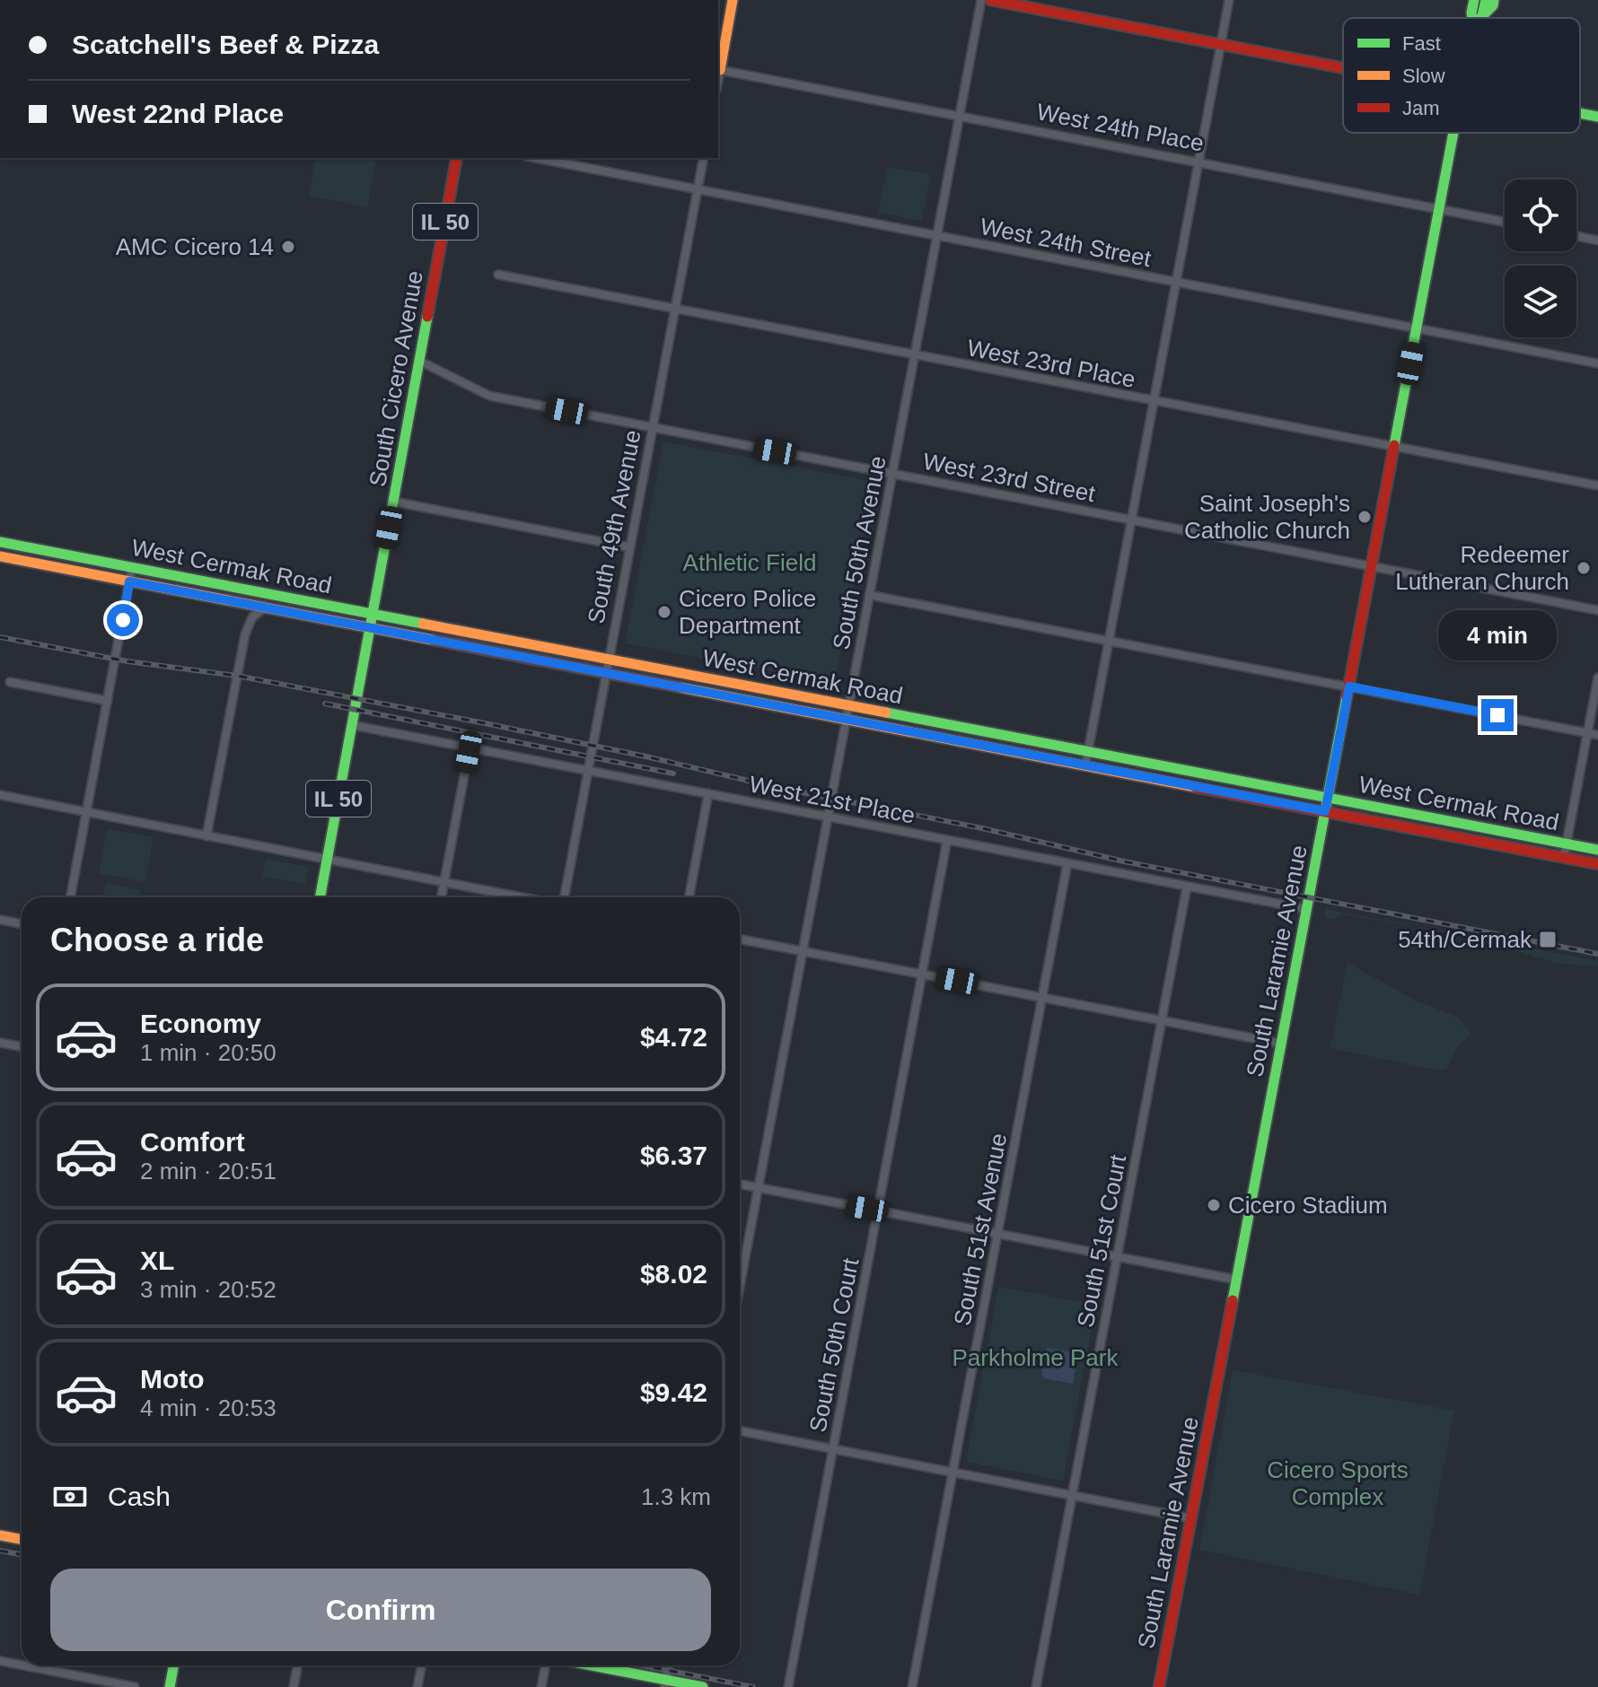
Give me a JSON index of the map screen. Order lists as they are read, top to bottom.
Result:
{
  "streets": {
    "main road": [
      "IL 50",
      "South Cicero Avenue",
      "West Cermak Road",
      "South Laramie Avenue"
    ],
    "street": [
      "West 24th Place",
      "West 24th Street",
      "West 23rd Place",
      "West 23rd Street",
      "South 49th Avenue",
      "South 50th Avenue",
      "West 21st Place",
      "South 51st Avenue",
      "South 51st Court",
      "South 50th Court"
    ]
  },
  "crossings": [
    ["West 24th Place", "South 50th Avenue"],
    ["West 24th Place", "South Laramie Avenue"],
    ["West 24th Street", "South 49th Avenue"],
    ["West 24th Street", "South 50th Avenue"],
    ["West 24th Street", "South Laramie Avenue"],
    ["West 23rd Place", "South 49th Avenue"],
    ["West 23rd Place", "South 50th Avenue"],
    ["West 23rd Place", "South Laramie Avenue"],
    ["South Cicero Avenue", "West 23rd Street"],
    ["South Cicero Avenue", "West Cermak Road"],
    ["South Cicero Avenue", "West 21st Place"],
    ["West 23rd Street", "South 49th Avenue"],
    ["West 23rd Street", "South 50th Avenue"],
    ["West 23rd Street", "South Laramie Avenue"],
    ["South 49th Avenue", "West Cermak Road"],
    ["South 49th Avenue", "West 21st Place"],
    ["South 50th Avenue", "West Cermak Road"],
    ["South 50th Avenue", "West 21st Place"],
    ["West Cermak Road", "South Laramie Avenue"],
    ["West 21st Place", "South Laramie Avenue"],
    ["West 21st Place", "South 51st Avenue"],
    ["West 21st Place", "South 51st Court"],
    ["West 21st Place", "South 50th Court"]
  ],
  "parks": ["Athletic Field", "Parkholme Park", "Cicero Sports Complex"],
  "places": {
    "other": [
      "AMC Cicero 14",
      "Saint Joseph's Catholic Church",
      "Redeemer Lutheran Church",
      "Cicero Police Department",
      "Cicero Stadium"
    ],
    "transit": ["54th/Cermak"]
  },
  "legend": ["Fast", "Slow", "Jam"],
  "page": {
    "banner": ["Scatchell's Beef & Pizza", "West 22nd Place"],
    "bubble": "4 min",
    "heading": "Choose a ride",
    "list": [
      {
        "name": "Economy",
        "note": "1 min · 20:50",
        "value": "$4.72"
      },
      {
        "name": "Comfort",
        "note": "2 min · 20:51",
        "value": "$6.37"
      },
      {
        "name": "XL",
        "note": "3 min · 20:52",
        "value": "$8.02"
      },
      {
        "name": "Moto",
        "note": "4 min · 20:53",
        "value": "$9.42"
      }
    ],
    "pay": ["Cash", "1.3 km"],
    "buttons": "Confirm"
  }
}
